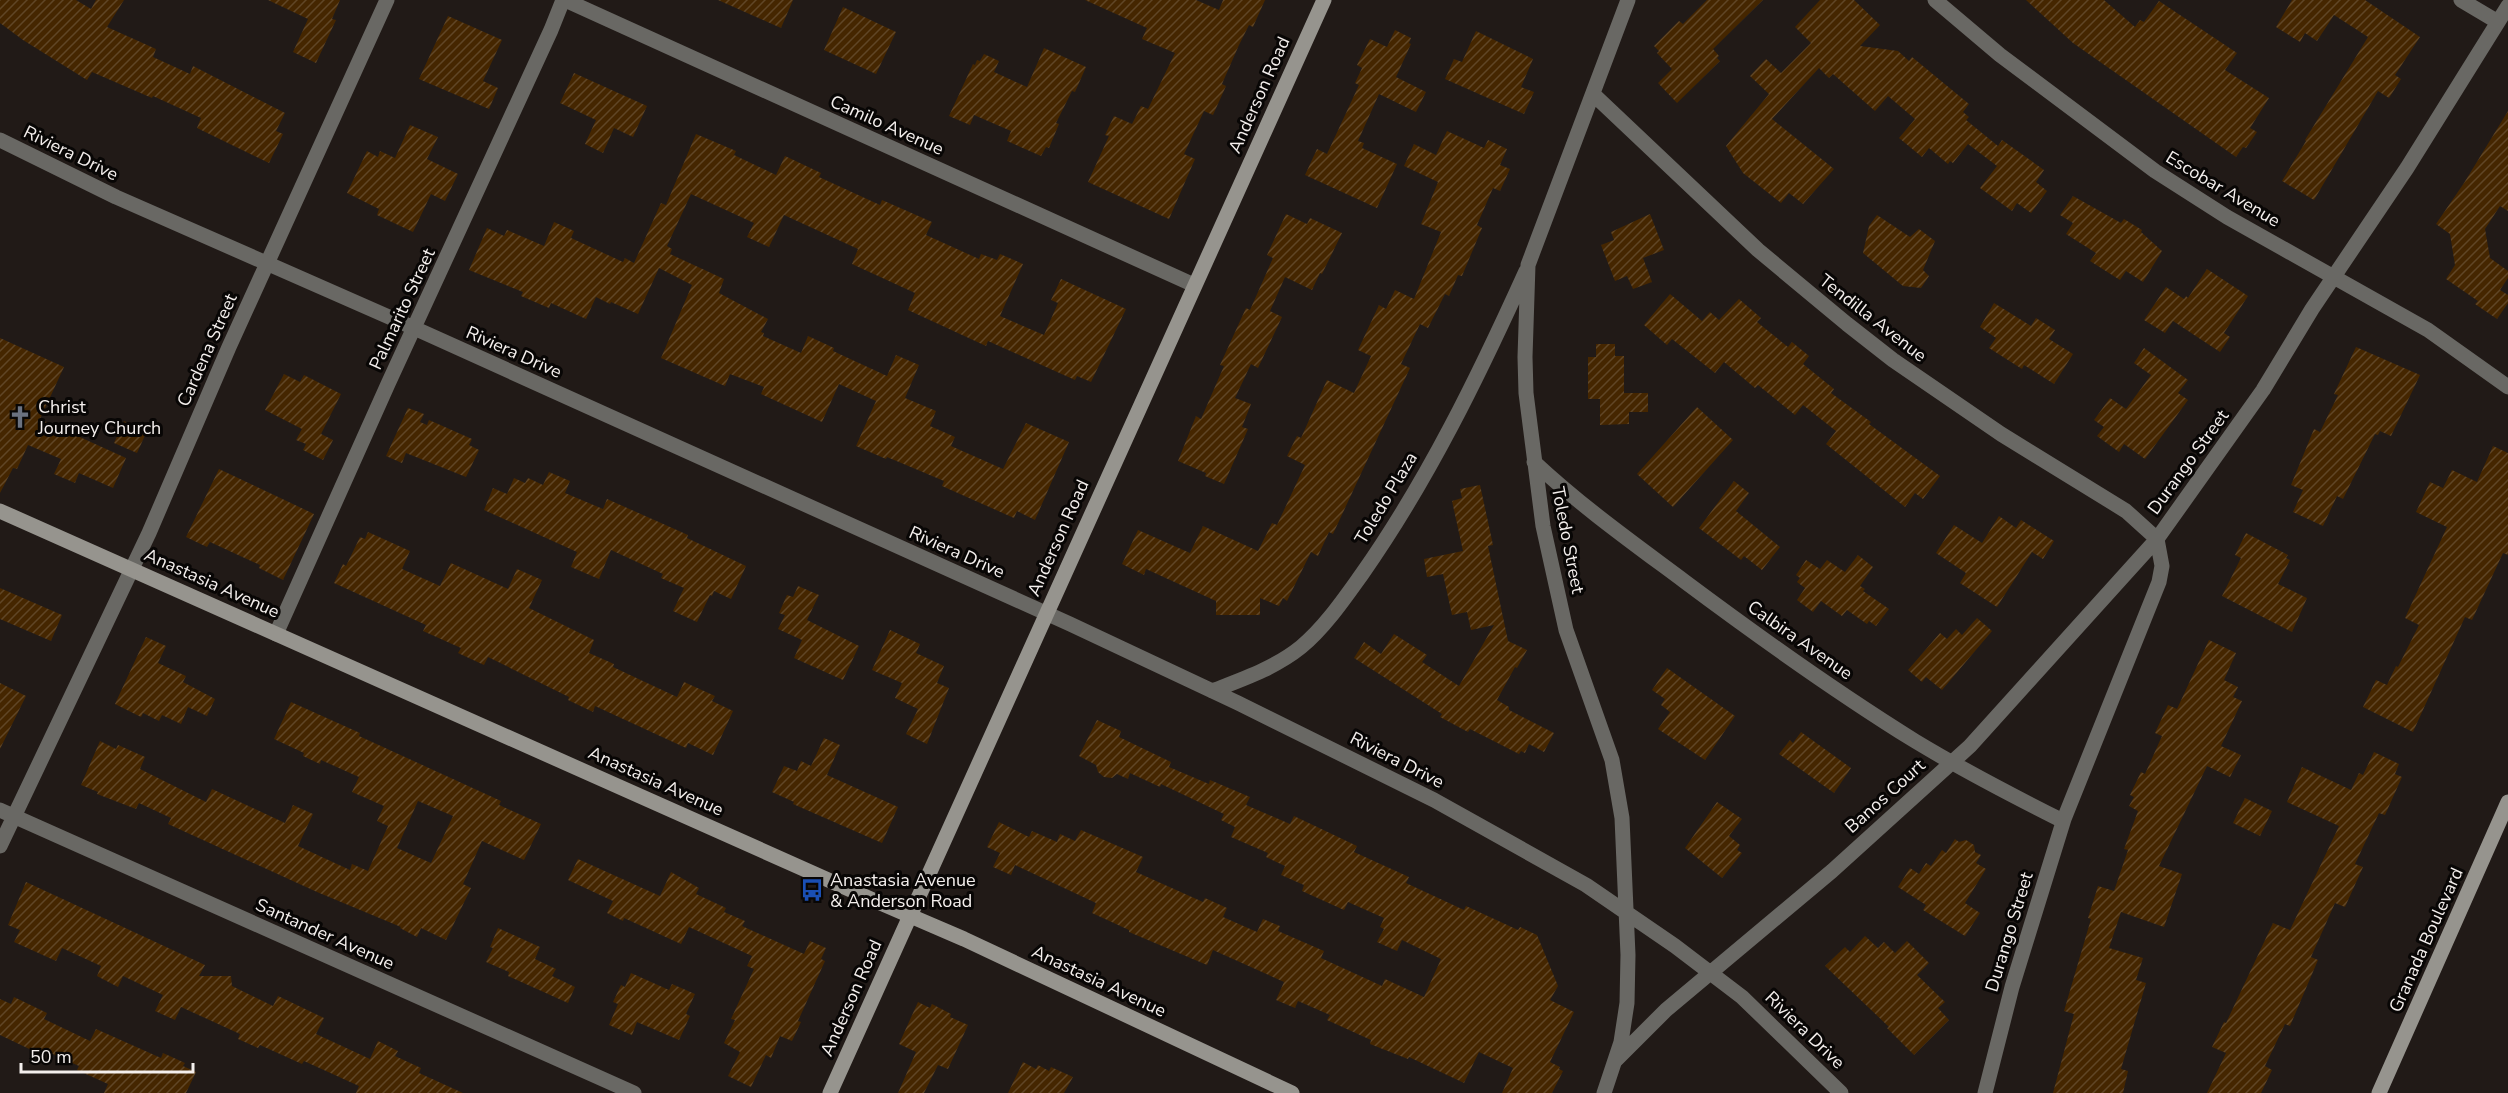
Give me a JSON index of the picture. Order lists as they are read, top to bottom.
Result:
{
  "streets": {
    "street": [
      "Anderson Road",
      "Camilo Avenue",
      "Riviera Drive",
      "Escobar Avenue",
      "Palmarito Street",
      "Tendilla Avenue",
      "Cardena Street",
      "Durango Street",
      "Toledo Plaza",
      "Toledo Street",
      "Anastasia Avenue",
      "Calbira Avenue",
      "Banos Court",
      "Santander Avenue",
      "Granada Boulevard"
    ]
  },
  "crossings": [
    ["Anderson Road", "Camilo Avenue"],
    ["Anderson Road", "Riviera Drive"],
    ["Anderson Road", "Anastasia Avenue"],
    ["Camilo Avenue", "Palmarito Street"],
    ["Riviera Drive", "Palmarito Street"],
    ["Riviera Drive", "Cardena Street"],
    ["Riviera Drive", "Toledo Plaza"],
    ["Riviera Drive", "Toledo Street"],
    ["Riviera Drive", "Banos Court"],
    ["Escobar Avenue", "Durango Street"],
    ["Palmarito Street", "Anastasia Avenue"],
    ["Tendilla Avenue", "Durango Street"],
    ["Tendilla Avenue", "Toledo Street"],
    ["Tendilla Avenue", "Banos Court"],
    ["Cardena Street", "Anastasia Avenue"],
    ["Cardena Street", "Santander Avenue"],
    ["Durango Street", "Calbira Avenue"],
    ["Durango Street", "Banos Court"],
    ["Toledo Plaza", "Toledo Street"],
    ["Toledo Street", "Calbira Avenue"],
    ["Toledo Street", "Banos Court"],
    ["Calbira Avenue", "Banos Court"]
  ],
  "places": {
    "church": ["Christ Journey Church"],
    "bus stop": ["Anastasia Avenue & Anderson Road"]
  },
  "scale_bar": "50 m"
}
